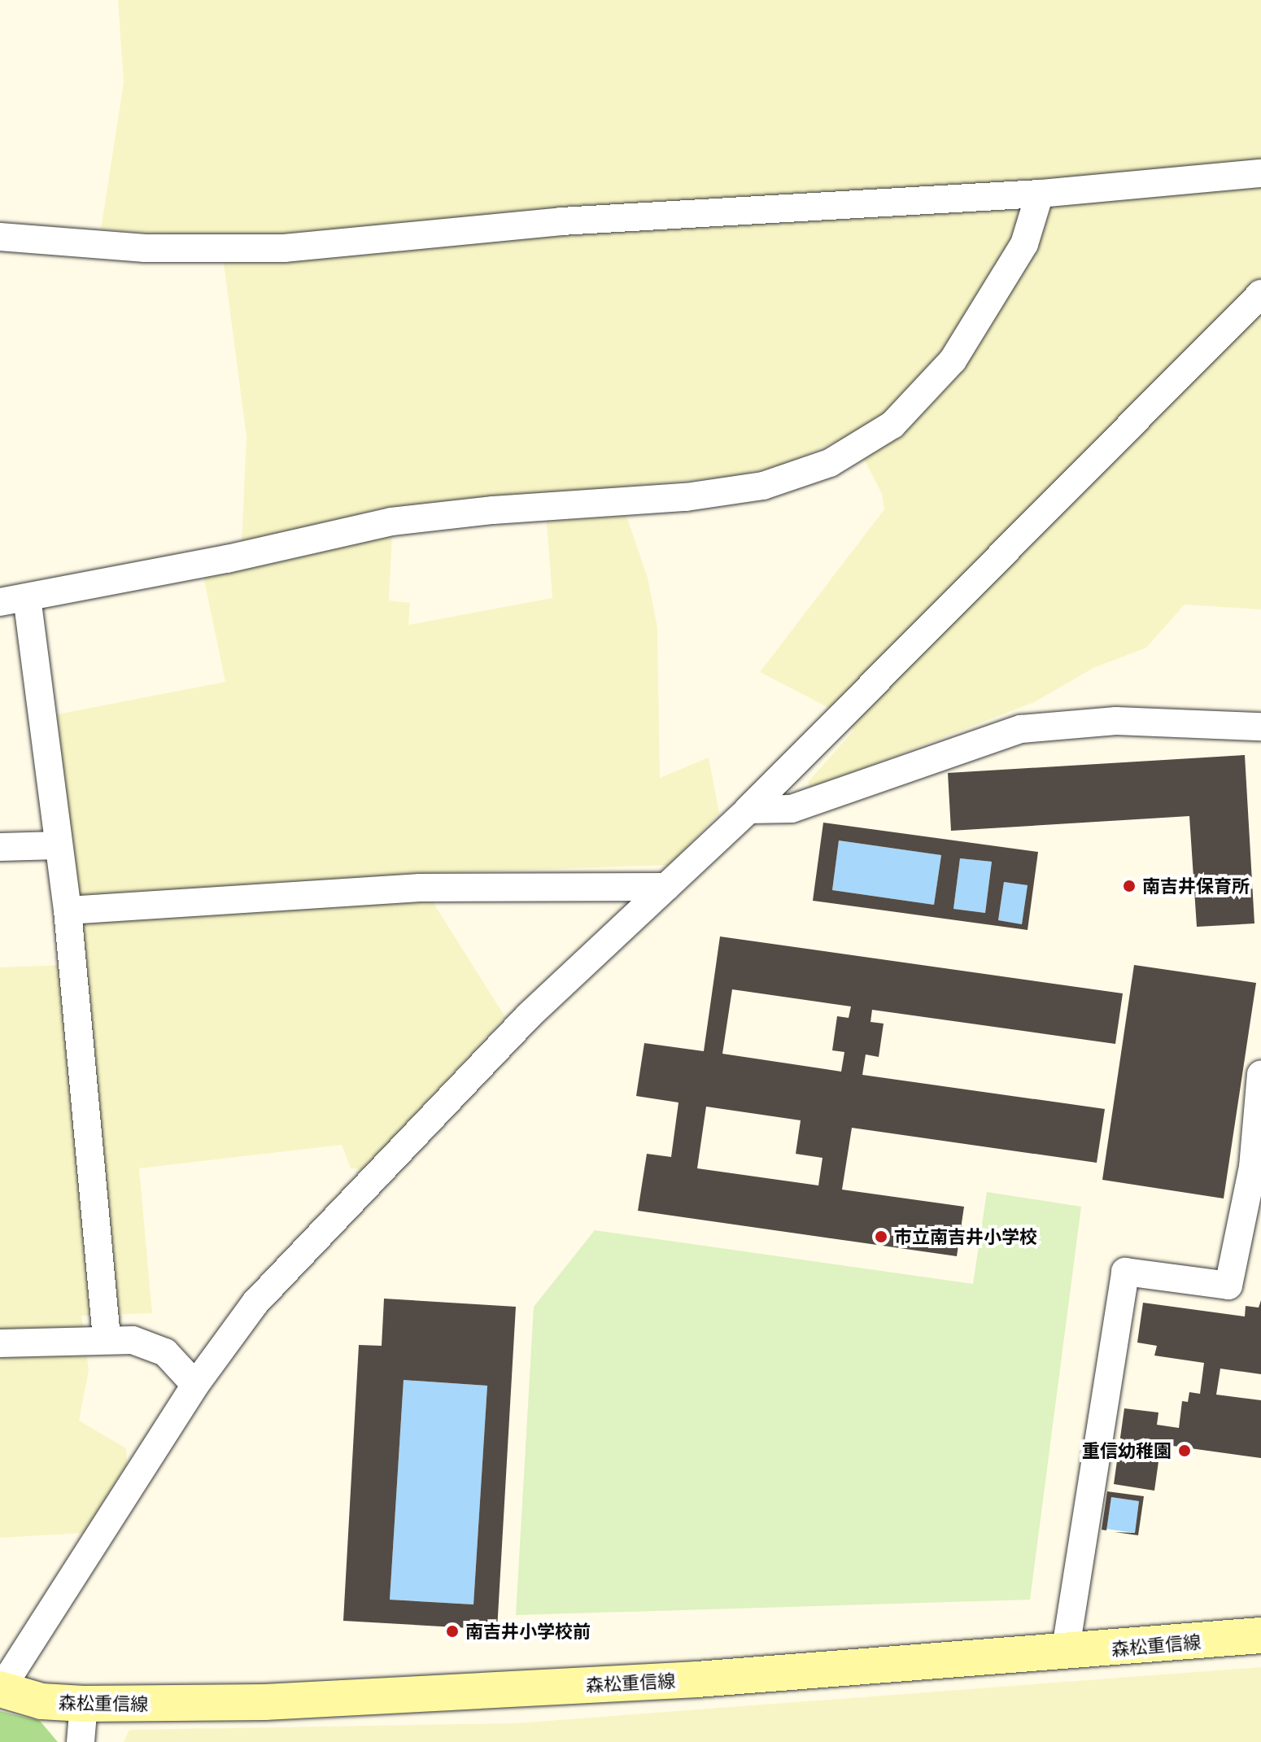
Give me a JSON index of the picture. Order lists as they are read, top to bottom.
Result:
{
  "streets": {
    "main road": ["森松重信線"]
  },
  "places": [
    "南吉井保育所",
    "市立南吉井小学校",
    "重信幼稚園",
    "南吉井小学校前"
  ]
}
